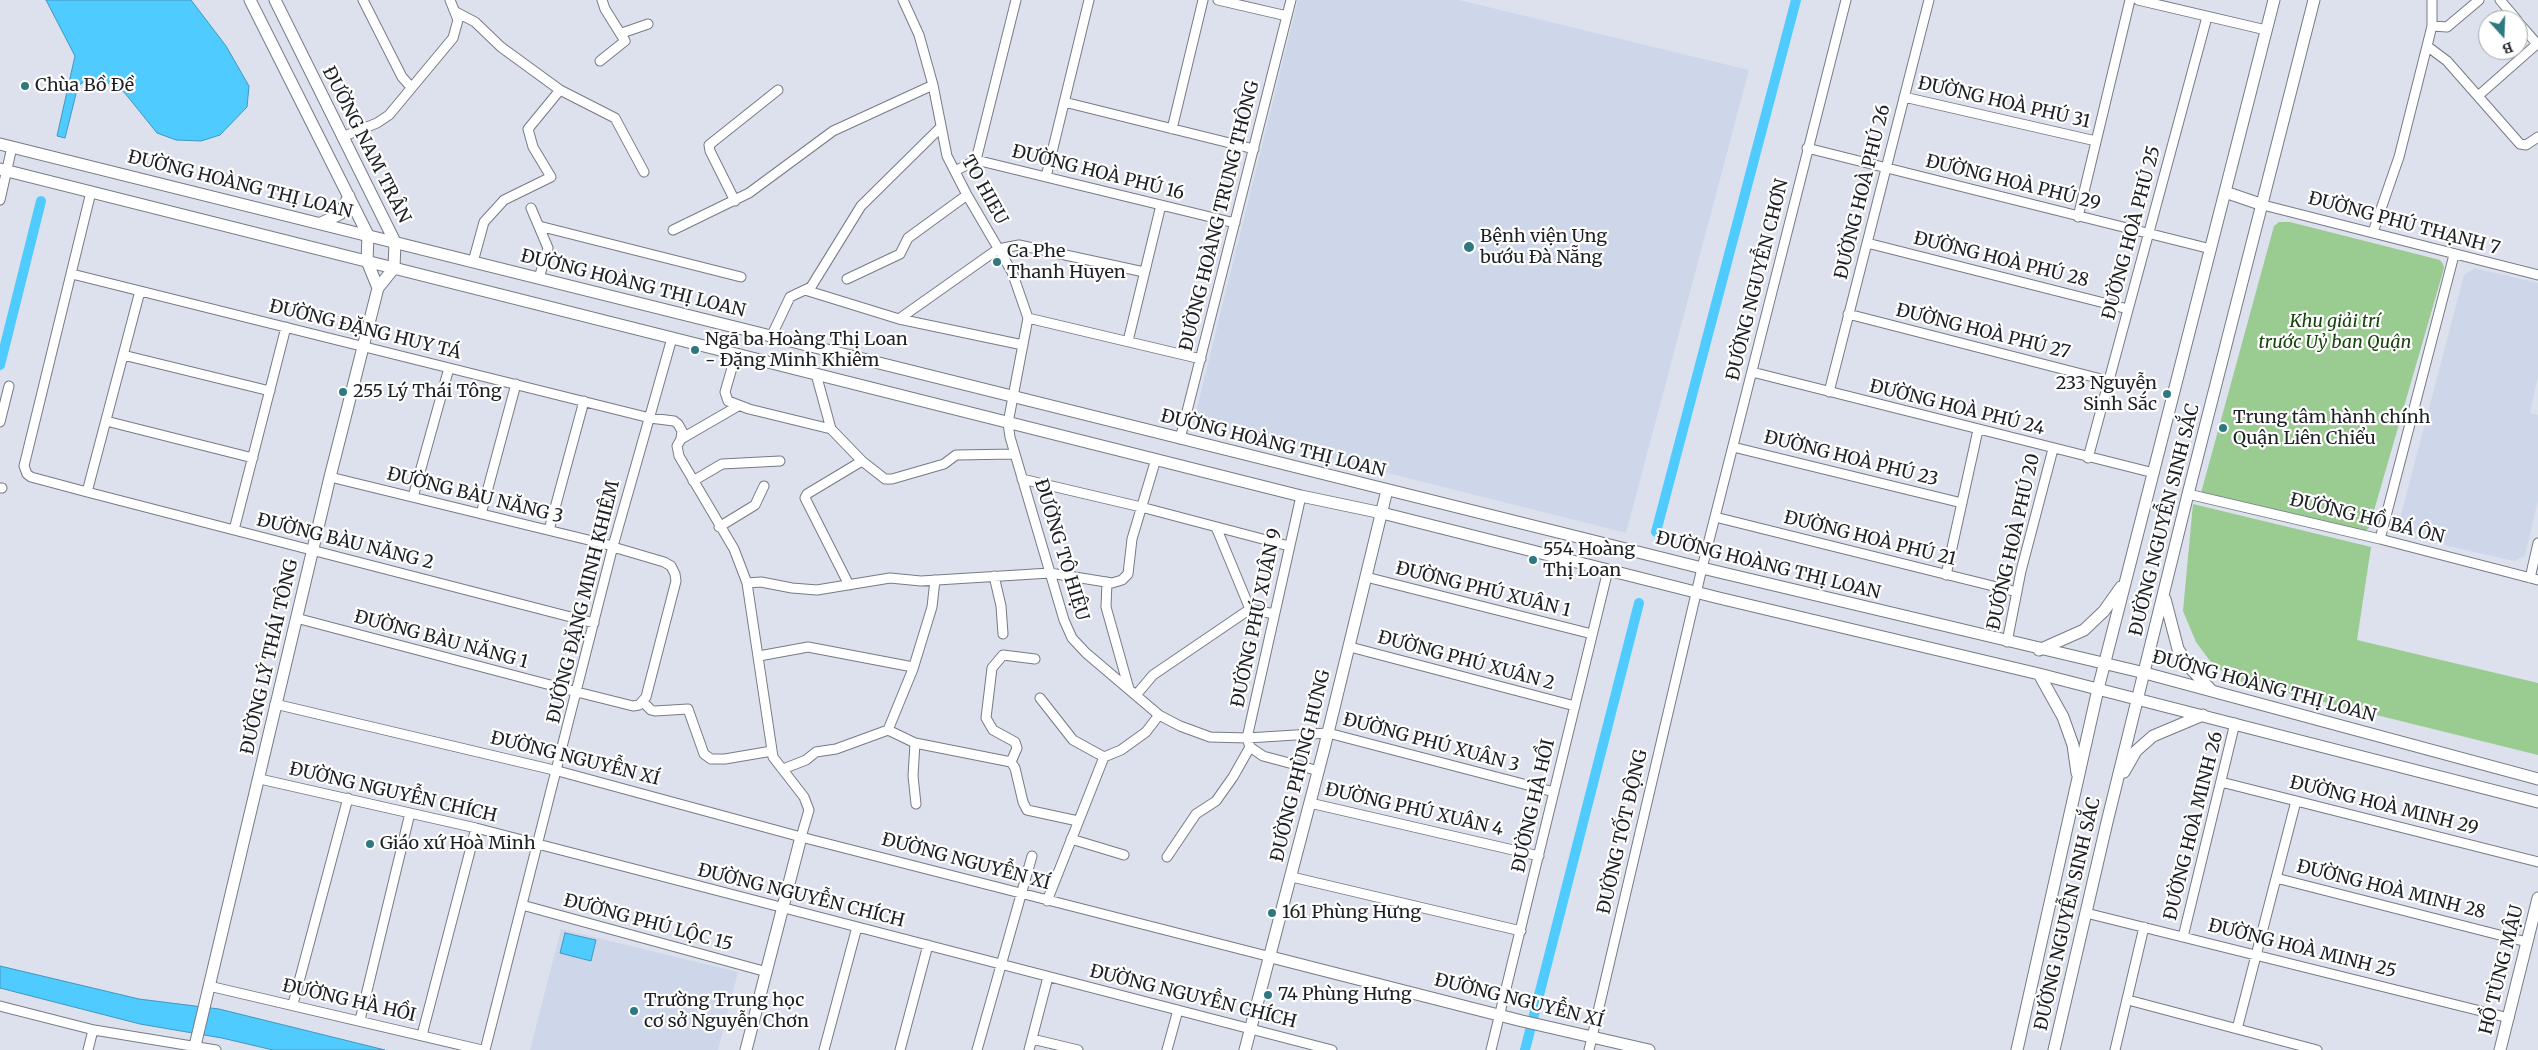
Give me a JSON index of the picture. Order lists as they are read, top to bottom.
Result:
{
  "streets": {
    "main road": [
      "ĐƯỜNG NAM TRÂN",
      "ĐƯỜNG HOÀNG THỊ LOAN",
      "ĐƯỜNG NGUYỄN SINH SẮC",
      "ĐƯỜNG LÝ THÁI TÔNG",
      "ĐƯỜNG NGUYỄN XÍ",
      "ĐƯỜNG PHÙNG HƯNG",
      "HỒ TÙNG MẬU"
    ],
    "street": [
      "ĐƯỜNG HOÀ PHÚ 31",
      "ĐƯỜNG HOÀ PHÚ 16",
      "ĐƯỜNG HOÀ PHÚ 29",
      "TO HIEU",
      "ĐƯỜNG HOÀ PHÚ 26",
      "ĐƯỜNG HOÀNG TRUNG THÔNG",
      "ĐƯỜNG PHÚ THẠNH 7",
      "ĐƯỜNG HOÀ PHÚ 25",
      "ĐƯỜNG HOÀ PHÚ 28",
      "ĐƯỜNG NGUYỄN CHƠN",
      "ĐƯỜNG ĐẶNG HUY TÁ",
      "ĐƯỜNG HOÀ PHÚ 27",
      "ĐƯỜNG HOÀ PHÚ 24",
      "ĐƯỜNG HOÀ PHÚ 23",
      "ĐƯỜNG BÀU NĂNG 3",
      "ĐƯỜNG HỒ BÁ ÔN",
      "ĐƯỜNG HOÀ PHÚ 21",
      "ĐƯỜNG BÀU NĂNG 2",
      "ĐƯỜNG HOÀ PHÚ 20",
      "ĐƯỜNG TÔ HIỆU",
      "ĐƯỜNG PHÚ XUÂN 1",
      "ĐƯỜNG ĐẶNG MINH KHIÊM",
      "ĐƯỜNG PHÚ XUÂN 9",
      "ĐƯỜNG BÀU NĂNG 1",
      "ĐƯỜNG PHÚ XUÂN 2",
      "ĐƯỜNG PHÚ XUÂN 3",
      "ĐƯỜNG NGUYỄN CHÍCH",
      "ĐƯỜNG HÀ HỒI",
      "ĐƯỜNG HOÀ MINH 29",
      "ĐƯỜNG PHÚ XUÂN 4",
      "ĐƯỜNG HOÀ MINH 26",
      "ĐƯỜNG TỐT ĐỘNG",
      "ĐƯỜNG HOÀ MINH 28",
      "ĐƯỜNG PHÚ LỘC 15",
      "ĐƯỜNG HOÀ MINH 25"
    ]
  },
  "crossings": [
    ["ĐƯỜNG HOÀ PHÚ 31", "ĐƯỜNG HOÀ PHÚ 26"],
    ["ĐƯỜNG NAM TRÂN", "ĐƯỜNG HOÀNG THỊ LOAN"],
    ["ĐƯỜNG HOÀ PHÚ 16", "ĐƯỜNG HOÀNG TRUNG THÔNG"],
    ["ĐƯỜNG HOÀ PHÚ 29", "ĐƯỜNG HOÀ PHÚ 26"],
    ["ĐƯỜNG HOÀ PHÚ 29", "ĐƯỜNG HOÀ PHÚ 25"],
    ["ĐƯỜNG HOÀ PHÚ 29", "ĐƯỜNG NGUYỄN CHƠN"],
    ["ĐƯỜNG HOÀ PHÚ 29", "ĐƯỜNG NGUYỄN SINH SẮC"],
    ["ĐƯỜNG HOÀNG THỊ LOAN", "TO HIEU"],
    ["ĐƯỜNG HOÀNG THỊ LOAN", "ĐƯỜNG HOÀNG TRUNG THÔNG"],
    ["ĐƯỜNG HOÀNG THỊ LOAN", "ĐƯỜNG NGUYỄN CHƠN"],
    ["ĐƯỜNG HOÀNG THỊ LOAN", "ĐƯỜNG NGUYỄN SINH SẮC"],
    ["ĐƯỜNG HOÀNG THỊ LOAN", "ĐƯỜNG HOÀ PHÚ 20"],
    ["ĐƯỜNG HOÀNG THỊ LOAN", "ĐƯỜNG PHÙNG HƯNG"],
    ["TO HIEU", "ĐƯỜNG TÔ HIỆU"],
    ["ĐƯỜNG HOÀ PHÚ 26", "ĐƯỜNG HOÀ PHÚ 28"],
    ["ĐƯỜNG HOÀ PHÚ 26", "ĐƯỜNG HOÀ PHÚ 27"],
    ["ĐƯỜNG HOÀ PHÚ 26", "ĐƯỜNG HOÀ PHÚ 24"],
    ["ĐƯỜNG PHÚ THẠNH 7", "ĐƯỜNG NGUYỄN SINH SẮC"],
    ["ĐƯỜNG HOÀ PHÚ 25", "ĐƯỜNG HOÀ PHÚ 28"],
    ["ĐƯỜNG HOÀ PHÚ 25", "ĐƯỜNG HOÀ PHÚ 27"],
    ["ĐƯỜNG HOÀ PHÚ 25", "ĐƯỜNG HOÀ PHÚ 24"],
    ["ĐƯỜNG NGUYỄN CHƠN", "ĐƯỜNG HOÀ PHÚ 24"],
    ["ĐƯỜNG NGUYỄN CHƠN", "ĐƯỜNG HOÀ PHÚ 23"],
    ["ĐƯỜNG NGUYỄN CHƠN", "ĐƯỜNG HOÀ PHÚ 21"],
    ["ĐƯỜNG NGUYỄN CHƠN", "ĐƯỜNG TỐT ĐỘNG"],
    ["ĐƯỜNG ĐẶNG HUY TÁ", "ĐƯỜNG BÀU NĂNG 2"],
    ["ĐƯỜNG ĐẶNG HUY TÁ", "ĐƯỜNG ĐẶNG MINH KHIÊM"],
    ["ĐƯỜNG ĐẶNG HUY TÁ", "ĐƯỜNG LÝ THÁI TÔNG"],
    ["ĐƯỜNG HOÀ PHÚ 24", "ĐƯỜNG NGUYỄN SINH SẮC"],
    ["ĐƯỜNG HOÀ PHÚ 24", "ĐƯỜNG HOÀ PHÚ 20"],
    ["ĐƯỜNG BÀU NĂNG 3", "ĐƯỜNG ĐẶNG MINH KHIÊM"],
    ["ĐƯỜNG BÀU NĂNG 3", "ĐƯỜNG BÀU NĂNG 1"],
    ["ĐƯỜNG BÀU NĂNG 3", "ĐƯỜNG LÝ THÁI TÔNG"],
    ["ĐƯỜNG HỒ BÁ ÔN", "ĐƯỜNG NGUYỄN SINH SẮC"],
    ["ĐƯỜNG NGUYỄN SINH SẮC", "ĐƯỜNG HOÀ MINH 25"],
    ["ĐƯỜNG HOÀ PHÚ 21", "ĐƯỜNG HOÀ PHÚ 20"],
    ["ĐƯỜNG BÀU NĂNG 2", "ĐƯỜNG ĐẶNG MINH KHIÊM"],
    ["ĐƯỜNG BÀU NĂNG 2", "ĐƯỜNG LÝ THÁI TÔNG"],
    ["ĐƯỜNG TÔ HIỆU", "ĐƯỜNG PHÚ XUÂN 9"],
    ["ĐƯỜNG TÔ HIỆU", "ĐƯỜNG PHÚ XUÂN 3"],
    ["ĐƯỜNG TÔ HIỆU", "ĐƯỜNG PHÙNG HƯNG"],
    ["ĐƯỜNG PHÚ XUÂN 1", "ĐƯỜNG PHÙNG HƯNG"],
    ["ĐƯỜNG PHÚ XUÂN 1", "ĐƯỜNG HÀ HỒI"],
    ["ĐƯỜNG ĐẶNG MINH KHIÊM", "ĐƯỜNG BÀU NĂNG 1"],
    ["ĐƯỜNG ĐẶNG MINH KHIÊM", "ĐƯỜNG NGUYỄN XÍ"],
    ["ĐƯỜNG ĐẶNG MINH KHIÊM", "ĐƯỜNG NGUYỄN CHÍCH"],
    ["ĐƯỜNG ĐẶNG MINH KHIÊM", "ĐƯỜNG HÀ HỒI"],
    ["ĐƯỜNG ĐẶNG MINH KHIÊM", "ĐƯỜNG PHÚ LỘC 15"],
    ["ĐƯỜNG BÀU NĂNG 1", "ĐƯỜNG LÝ THÁI TÔNG"],
    ["ĐƯỜNG LÝ THÁI TÔNG", "ĐƯỜNG NGUYỄN XÍ"],
    ["ĐƯỜNG LÝ THÁI TÔNG", "ĐƯỜNG NGUYỄN CHÍCH"],
    ["ĐƯỜNG LÝ THÁI TÔNG", "ĐƯỜNG HÀ HỒI"],
    ["ĐƯỜNG PHÚ XUÂN 2", "ĐƯỜNG PHÙNG HƯNG"],
    ["ĐƯỜNG PHÚ XUÂN 2", "ĐƯỜNG HÀ HỒI"],
    ["ĐƯỜNG PHÚ XUÂN 3", "ĐƯỜNG PHÙNG HƯNG"],
    ["ĐƯỜNG PHÚ XUÂN 3", "ĐƯỜNG HÀ HỒI"],
    ["ĐƯỜNG NGUYỄN XÍ", "ĐƯỜNG PHÙNG HƯNG"],
    ["ĐƯỜNG NGUYỄN XÍ", "ĐƯỜNG HÀ HỒI"],
    ["ĐƯỜNG NGUYỄN XÍ", "ĐƯỜNG TỐT ĐỘNG"],
    ["ĐƯỜNG PHÙNG HƯNG", "ĐƯỜNG NGUYỄN CHÍCH"],
    ["ĐƯỜNG PHÙNG HƯNG", "ĐƯỜNG PHÚ XUÂN 4"],
    ["ĐƯỜNG HÀ HỒI", "ĐƯỜNG PHÚ XUÂN 4"],
    ["ĐƯỜNG HOÀ MINH 29", "ĐƯỜNG HOÀ MINH 26"],
    ["ĐƯỜNG HOÀ MINH 26", "ĐƯỜNG HOÀ MINH 25"],
    ["ĐƯỜNG HOÀ MINH 28", "HỒ TÙNG MẬU"],
    ["ĐƯỜNG HOÀ MINH 25", "HỒ TÙNG MẬU"]
  ],
  "parks": ["Khu giải trí trước Uỷ ban Quận"],
  "places": [
    "Chùa Bồ Đề",
    "Bệnh viện Ung bướu Đà Nẵng",
    "Ca Phe Thanh Huyen",
    "Ngã ba Hoàng Thị Loan - Đặng Minh Khiêm",
    "255 Lý Thái Tông",
    "233 Nguyễn Sinh Sắc",
    "Trung tâm hành chính Quận Liên Chiểu",
    "554 Hoàng Thị Loan",
    "Giáo xứ Hoà Minh",
    "161 Phùng Hưng",
    "74 Phùng Hưng",
    "Trường Trung học cơ sở Nguyễn Chơn"
  ],
  "north": "bottom"
}
